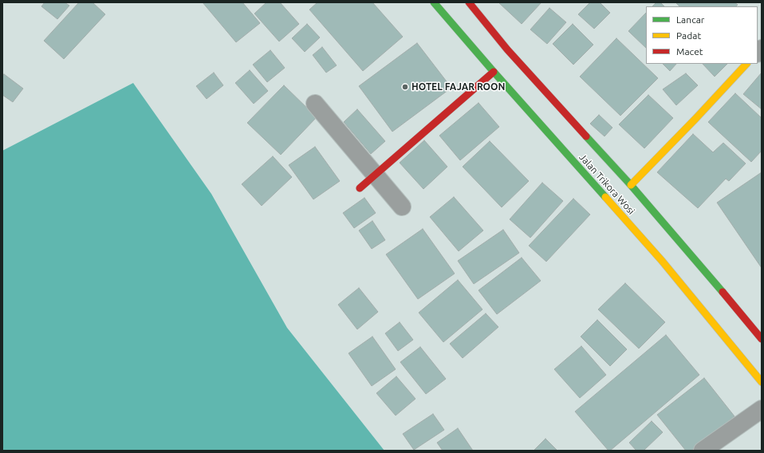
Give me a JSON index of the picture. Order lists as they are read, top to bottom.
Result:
{
  "streets": {
    "main road": ["Jalan Trikora Wosi"]
  },
  "places": ["HOTEL FAJAR ROON"],
  "legend": ["Lancar", "Padat", "Macet"]
}
